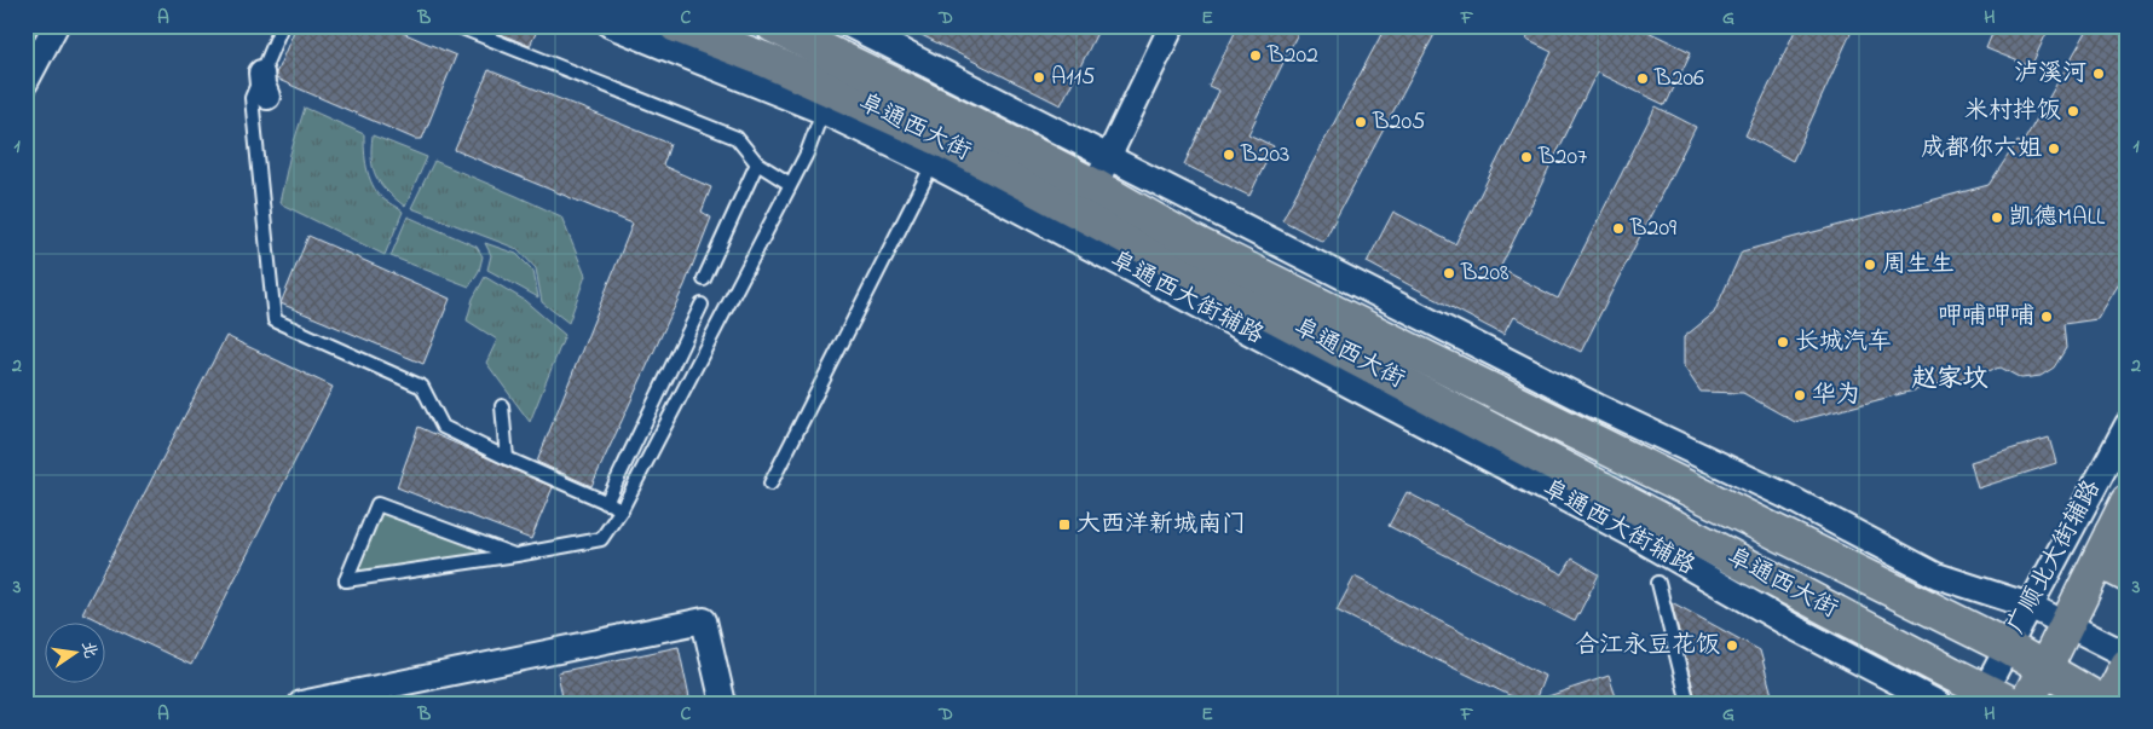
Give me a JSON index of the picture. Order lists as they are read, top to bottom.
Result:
{
  "streets": {
    "main road": ["阜通西大街"],
    "street": ["阜通西大街辅路", "广顺北大街辅路"]
  },
  "crossings": [
    ["阜通西大街", "阜通西大街辅路"],
    ["阜通西大街", "广顺北大街辅路"]
  ],
  "districts": ["赵家坟"],
  "places": {
    "other": [
      "B202",
      "泸溪河",
      "A115",
      "B206",
      "米村拌饭",
      "B205",
      "成都你六姐",
      "B203",
      "B207",
      "凯德MALL",
      "B209",
      "周生生",
      "B208",
      "呷哺呷哺",
      "长城汽车",
      "华为",
      "合江永豆花饭"
    ],
    "transit": ["大西洋新城南门"]
  },
  "north": "right",
  "grid": {
    "columns": [
      "A",
      "B",
      "C",
      "D",
      "E",
      "F",
      "G",
      "H"
    ],
    "rows": ["1", "2", "3"]
  }
}
